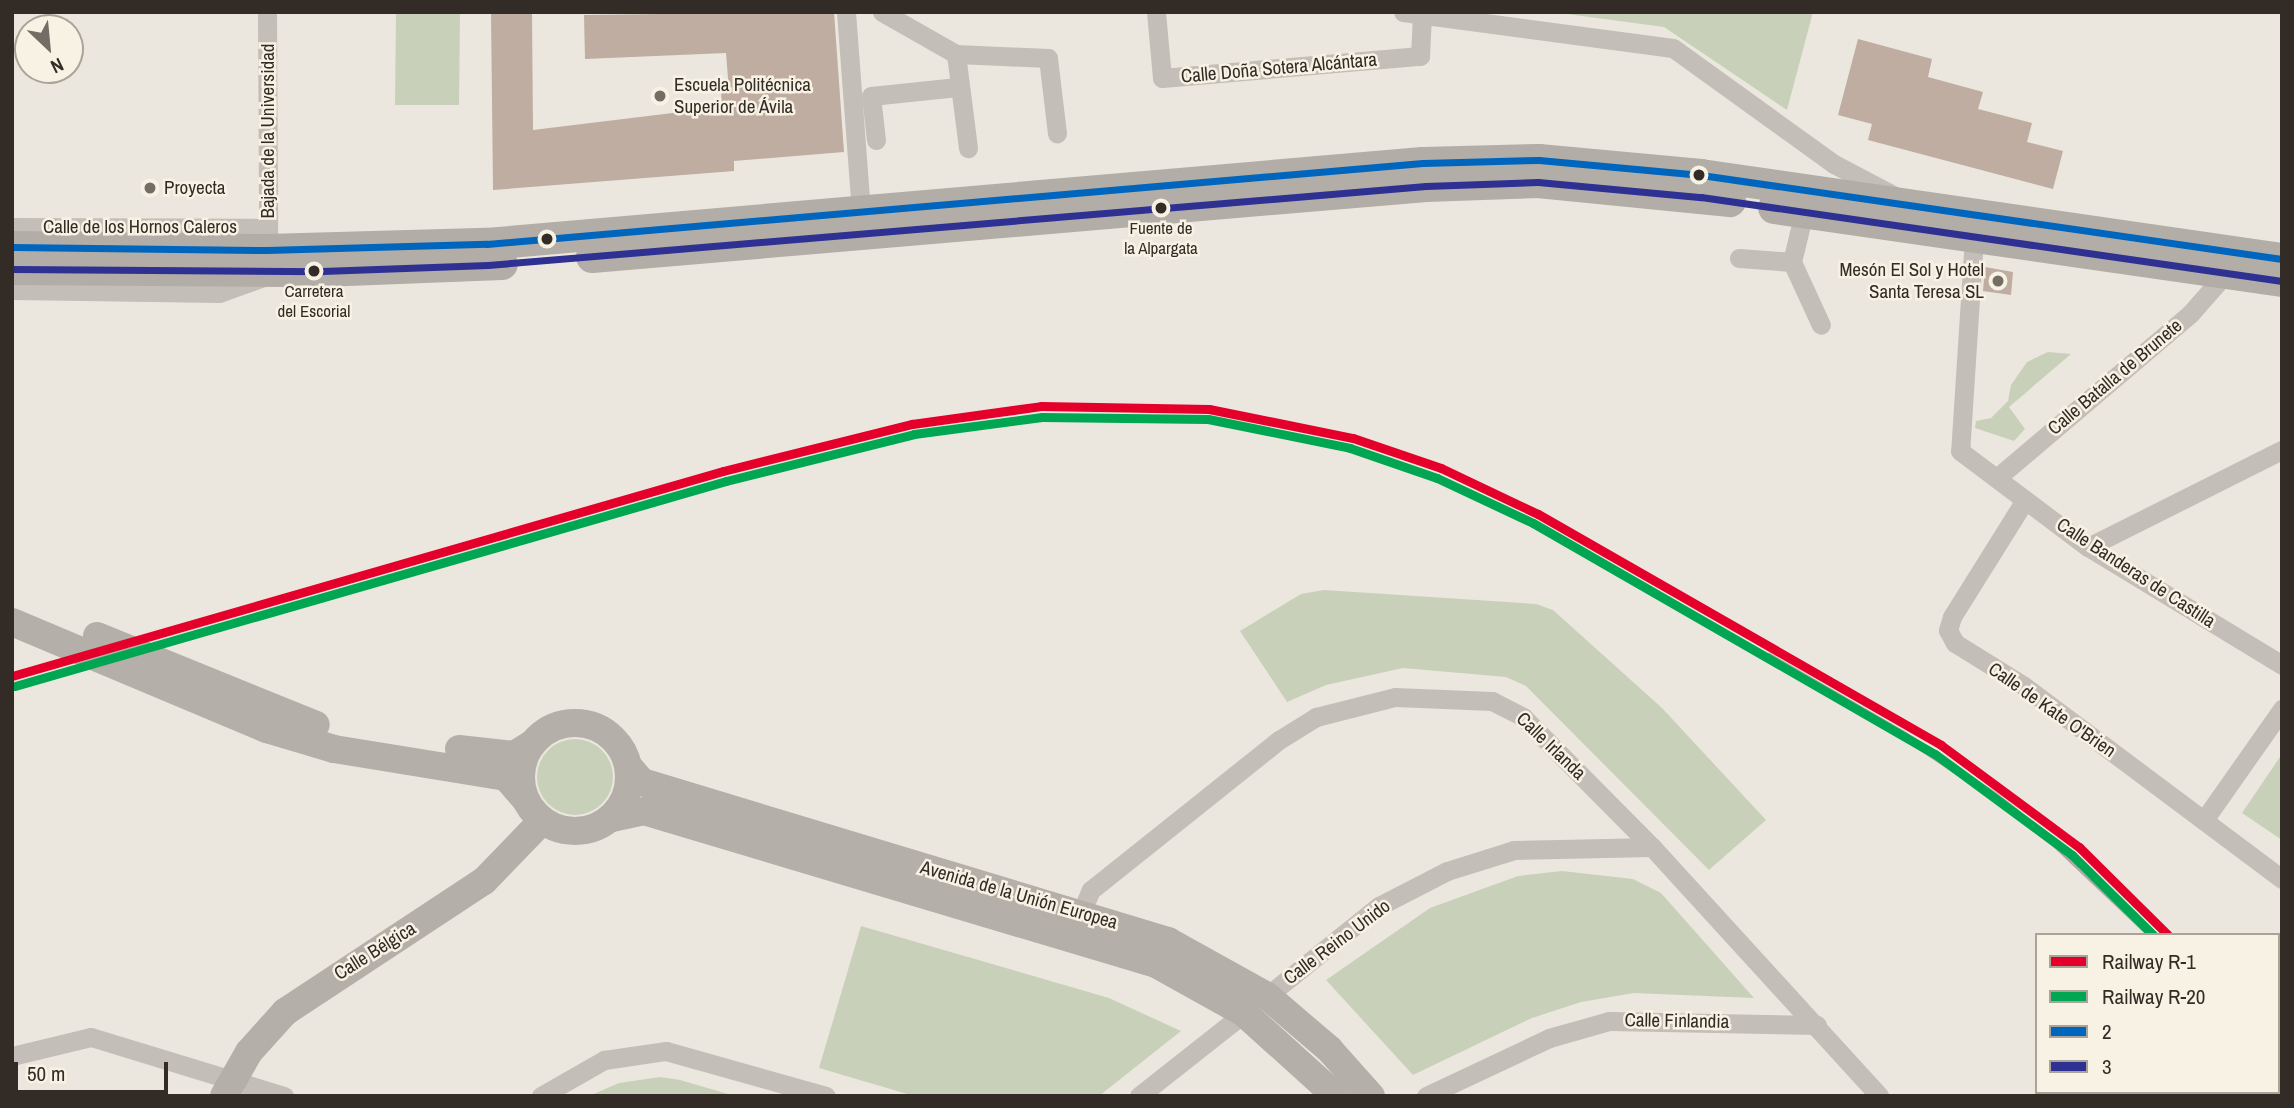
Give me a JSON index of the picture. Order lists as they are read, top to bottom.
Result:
{
  "streets": {
    "main road": ["Calle de los Hornos Caleros", "Avenida de la Unión Europea", "Calle Bélgica"],
    "street": [
      "Calle Doña Sotera Alcántara",
      "Bajada de la Universidad",
      "Calle Batalla de Brunete",
      "Calle Banderas de Castilla",
      "Calle de Kate O'Brien",
      "Calle Irlanda",
      "Calle Reino Unido",
      "Calle Finlandia"
    ]
  },
  "crossings": [
    ["Calle Doña Sotera Alcántara", "Calle de los Hornos Caleros"],
    ["Bajada de la Universidad", "Calle de los Hornos Caleros"],
    ["Calle de los Hornos Caleros", "Calle Batalla de Brunete"],
    ["Calle de los Hornos Caleros", "Calle Banderas de Castilla"],
    ["Calle Batalla de Brunete", "Calle Banderas de Castilla"],
    ["Calle Banderas de Castilla", "Calle de Kate O'Brien"],
    ["Calle Irlanda", "Avenida de la Unión Europea"],
    ["Calle Irlanda", "Calle Reino Unido"],
    ["Calle Irlanda", "Calle Finlandia"],
    ["Avenida de la Unión Europea", "Calle Reino Unido"],
    ["Avenida de la Unión Europea", "Calle Bélgica"]
  ],
  "places": [
    "Escuela Politécnica Superior de Ávila",
    "Proyecta",
    "Fuente de la Alpargata",
    "Carretera del Escorial",
    "Mesón El Sol y Hotel Santa Teresa SL"
  ],
  "lines": [
    "transit line 2",
    "transit line 3",
    "rail line R-1",
    "rail line R-20"
  ],
  "legend": [
    "Railway R-1",
    "Railway R-20",
    "2",
    "3"
  ],
  "scale_bar": "50 m",
  "north": "bottom right"
}
